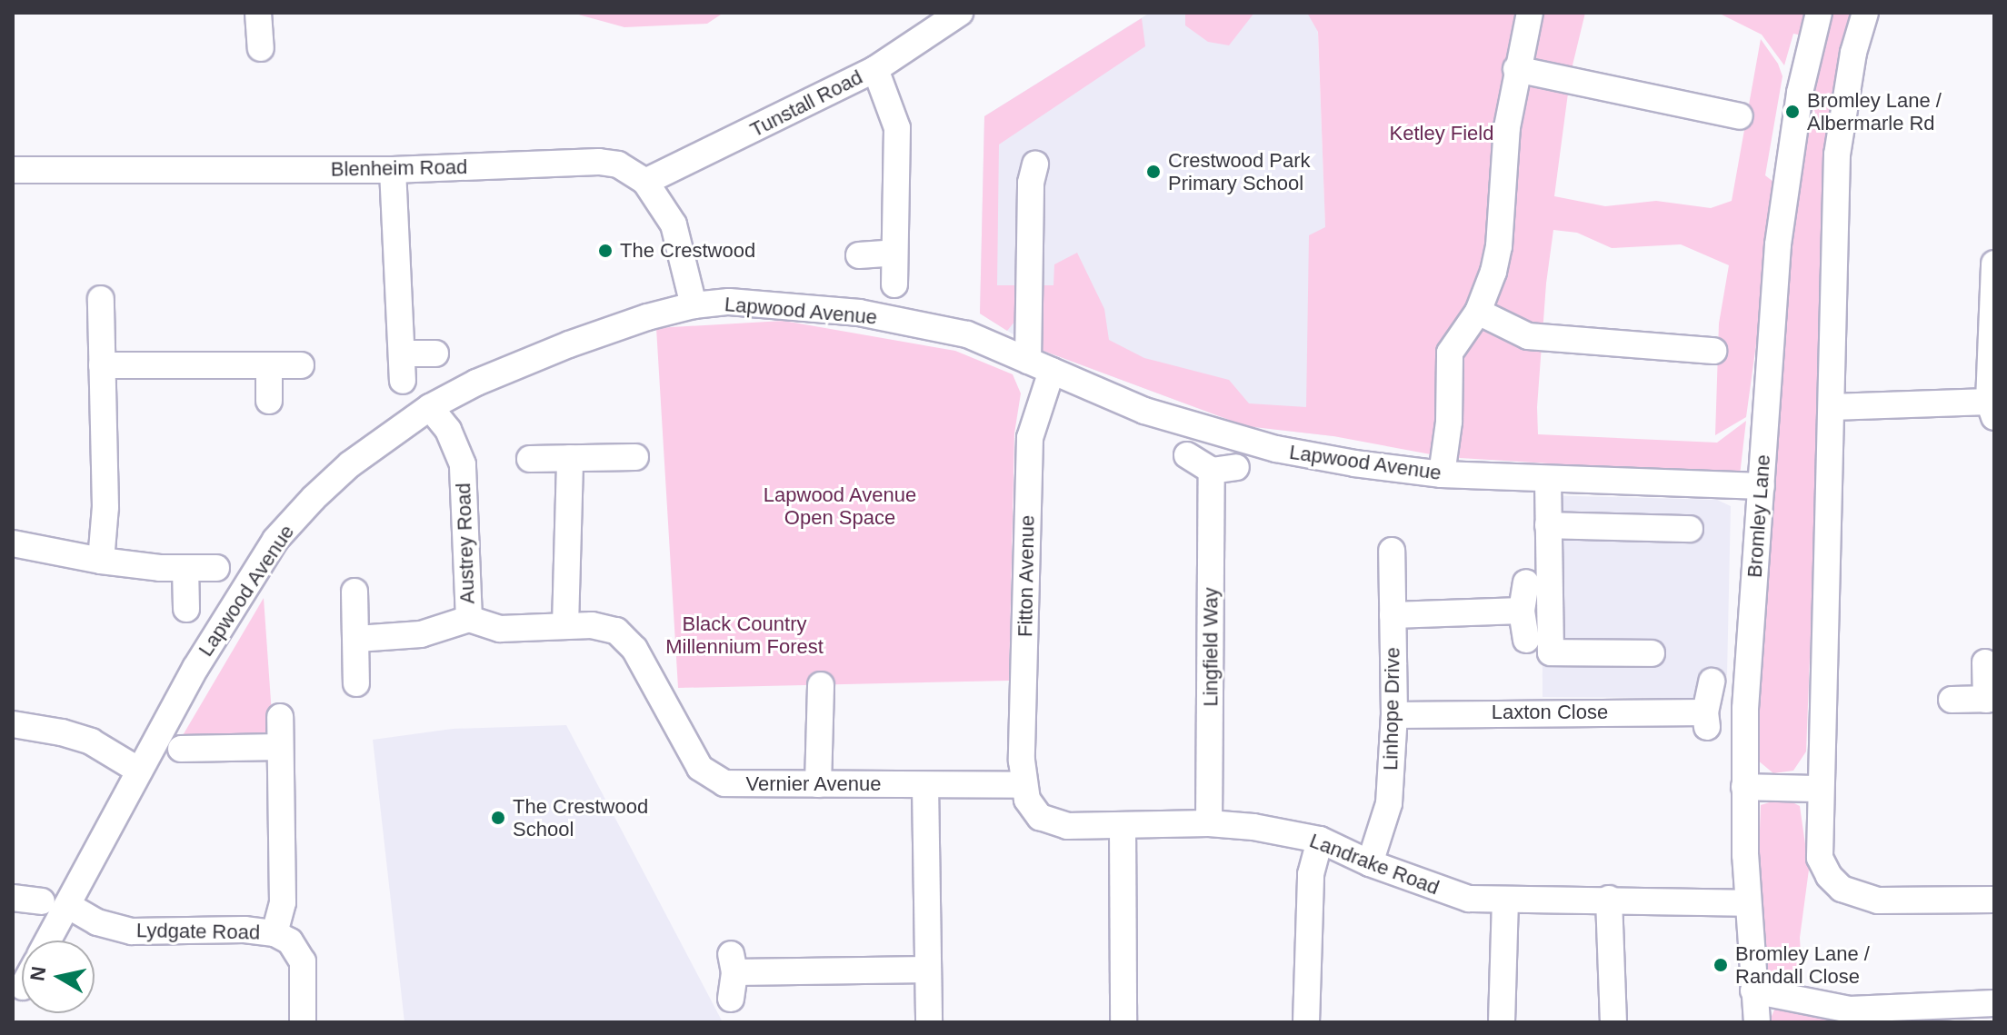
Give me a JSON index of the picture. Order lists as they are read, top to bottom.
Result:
{
  "streets": {
    "street": [
      "Tunstall Road",
      "Blenheim Road",
      "Lapwood Avenue",
      "Bromley Lane",
      "Austrey Road",
      "Fitton Avenue",
      "Lingfield Way",
      "Linhope Drive",
      "Laxton Close",
      "Vernier Avenue",
      "Landrake Road",
      "Lydgate Road"
    ]
  },
  "crossings": [
    ["Tunstall Road", "Blenheim Road"],
    ["Blenheim Road", "Lapwood Avenue"],
    ["Lapwood Avenue", "Bromley Lane"],
    ["Lapwood Avenue", "Austrey Road"],
    ["Lapwood Avenue", "Fitton Avenue"],
    ["Lapwood Avenue", "Lydgate Road"],
    ["Bromley Lane", "Landrake Road"],
    ["Austrey Road", "Vernier Avenue"],
    ["Fitton Avenue", "Vernier Avenue"],
    ["Fitton Avenue", "Landrake Road"],
    ["Lingfield Way", "Landrake Road"],
    ["Linhope Drive", "Laxton Close"],
    ["Linhope Drive", "Landrake Road"],
    ["Vernier Avenue", "Landrake Road"]
  ],
  "parks": ["Ketley Field", "Lapwood Avenue Open Space", "Black Country Millennium Forest"],
  "places": [
    "Bromley Lane / Albermarle Rd",
    "Crestwood Park Primary School",
    "The Crestwood",
    "The Crestwood School",
    "Bromley Lane / Randall Close"
  ],
  "north": "left"
}
